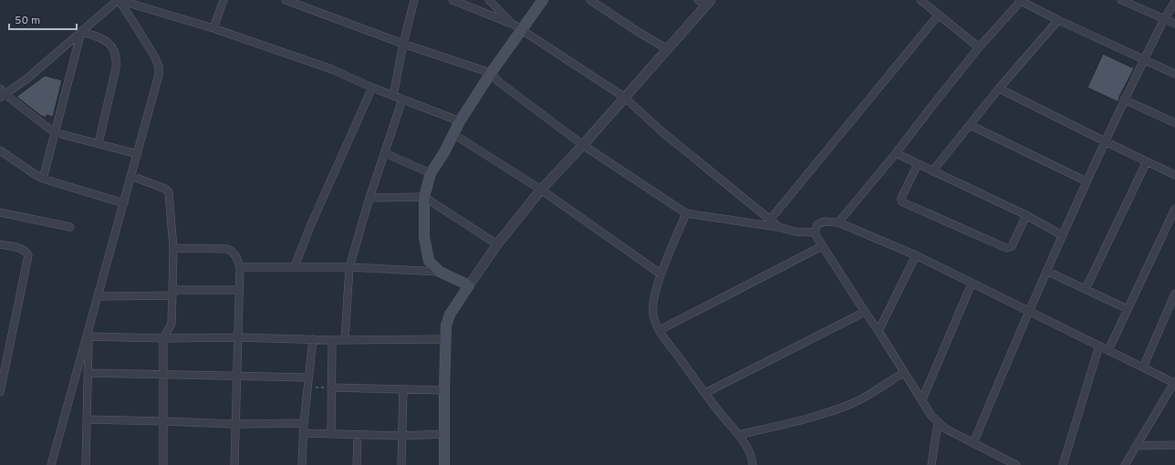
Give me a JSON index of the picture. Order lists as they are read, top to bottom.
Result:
{
  "scale_bar": "50 m"
}
